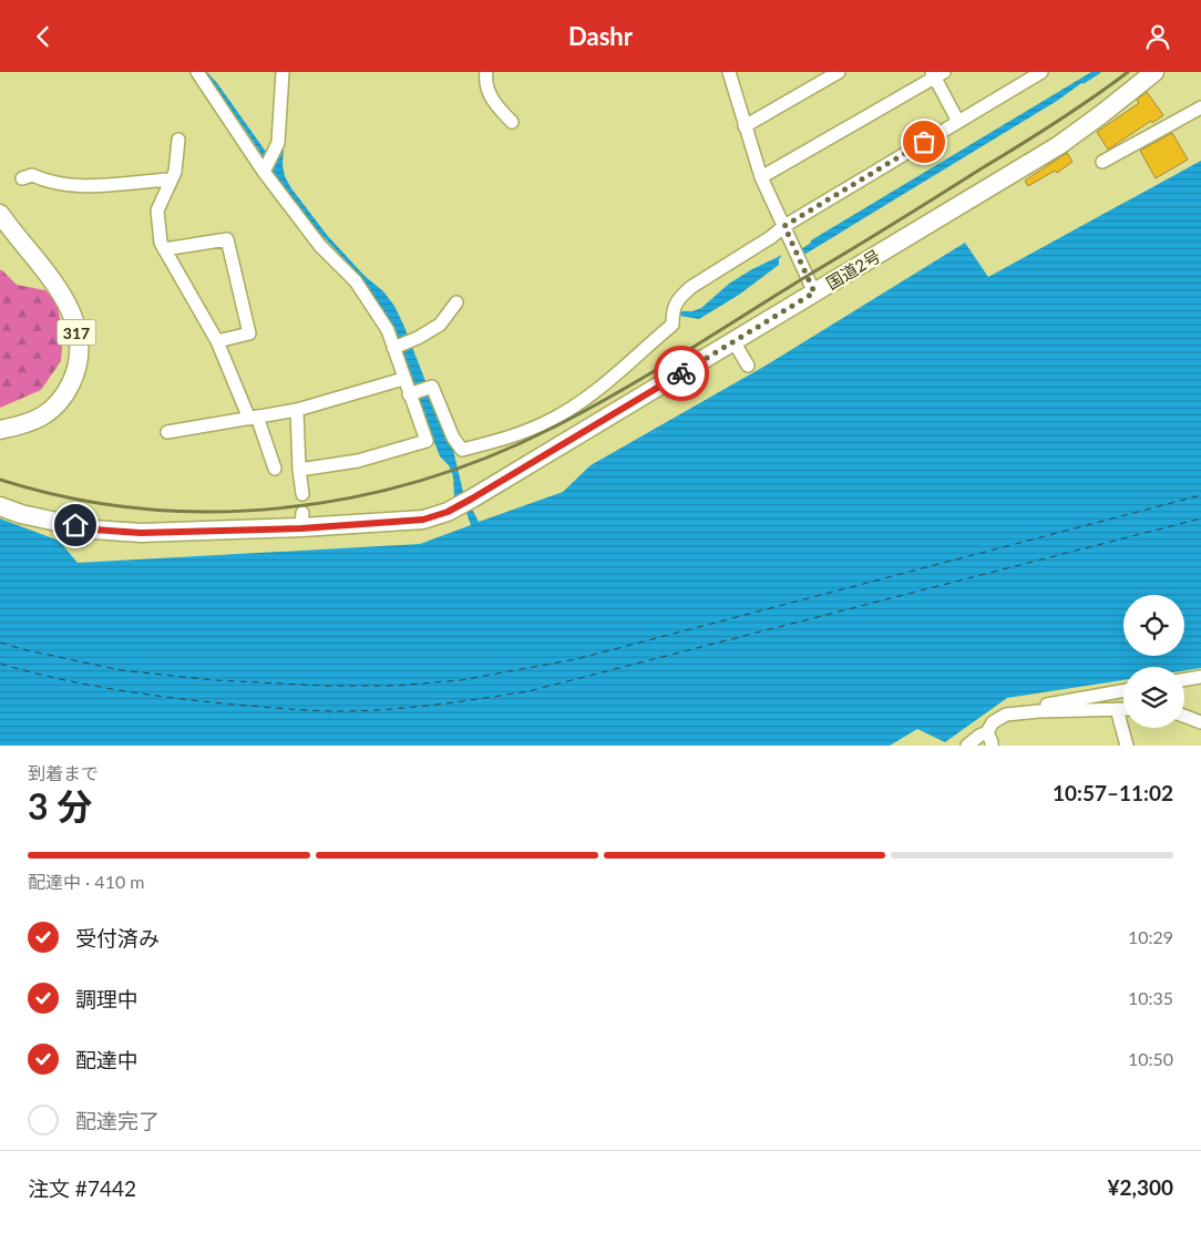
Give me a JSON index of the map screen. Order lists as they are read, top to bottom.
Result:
{
  "streets": {
    "highway": ["国道2号", "317"]
  },
  "page": {
    "header": "Dashr",
    "heading": ["3 分", "到着まで", "10:57–11:02"],
    "panel": ["注文 #7442", "¥2,300"],
    "bar": "配達中 · 410 m",
    "list": [
      ["受付済み", "10:29"],
      ["調理中", "10:35"],
      ["配達中", "10:50"],
      "配達完了"
    ]
  }
}
